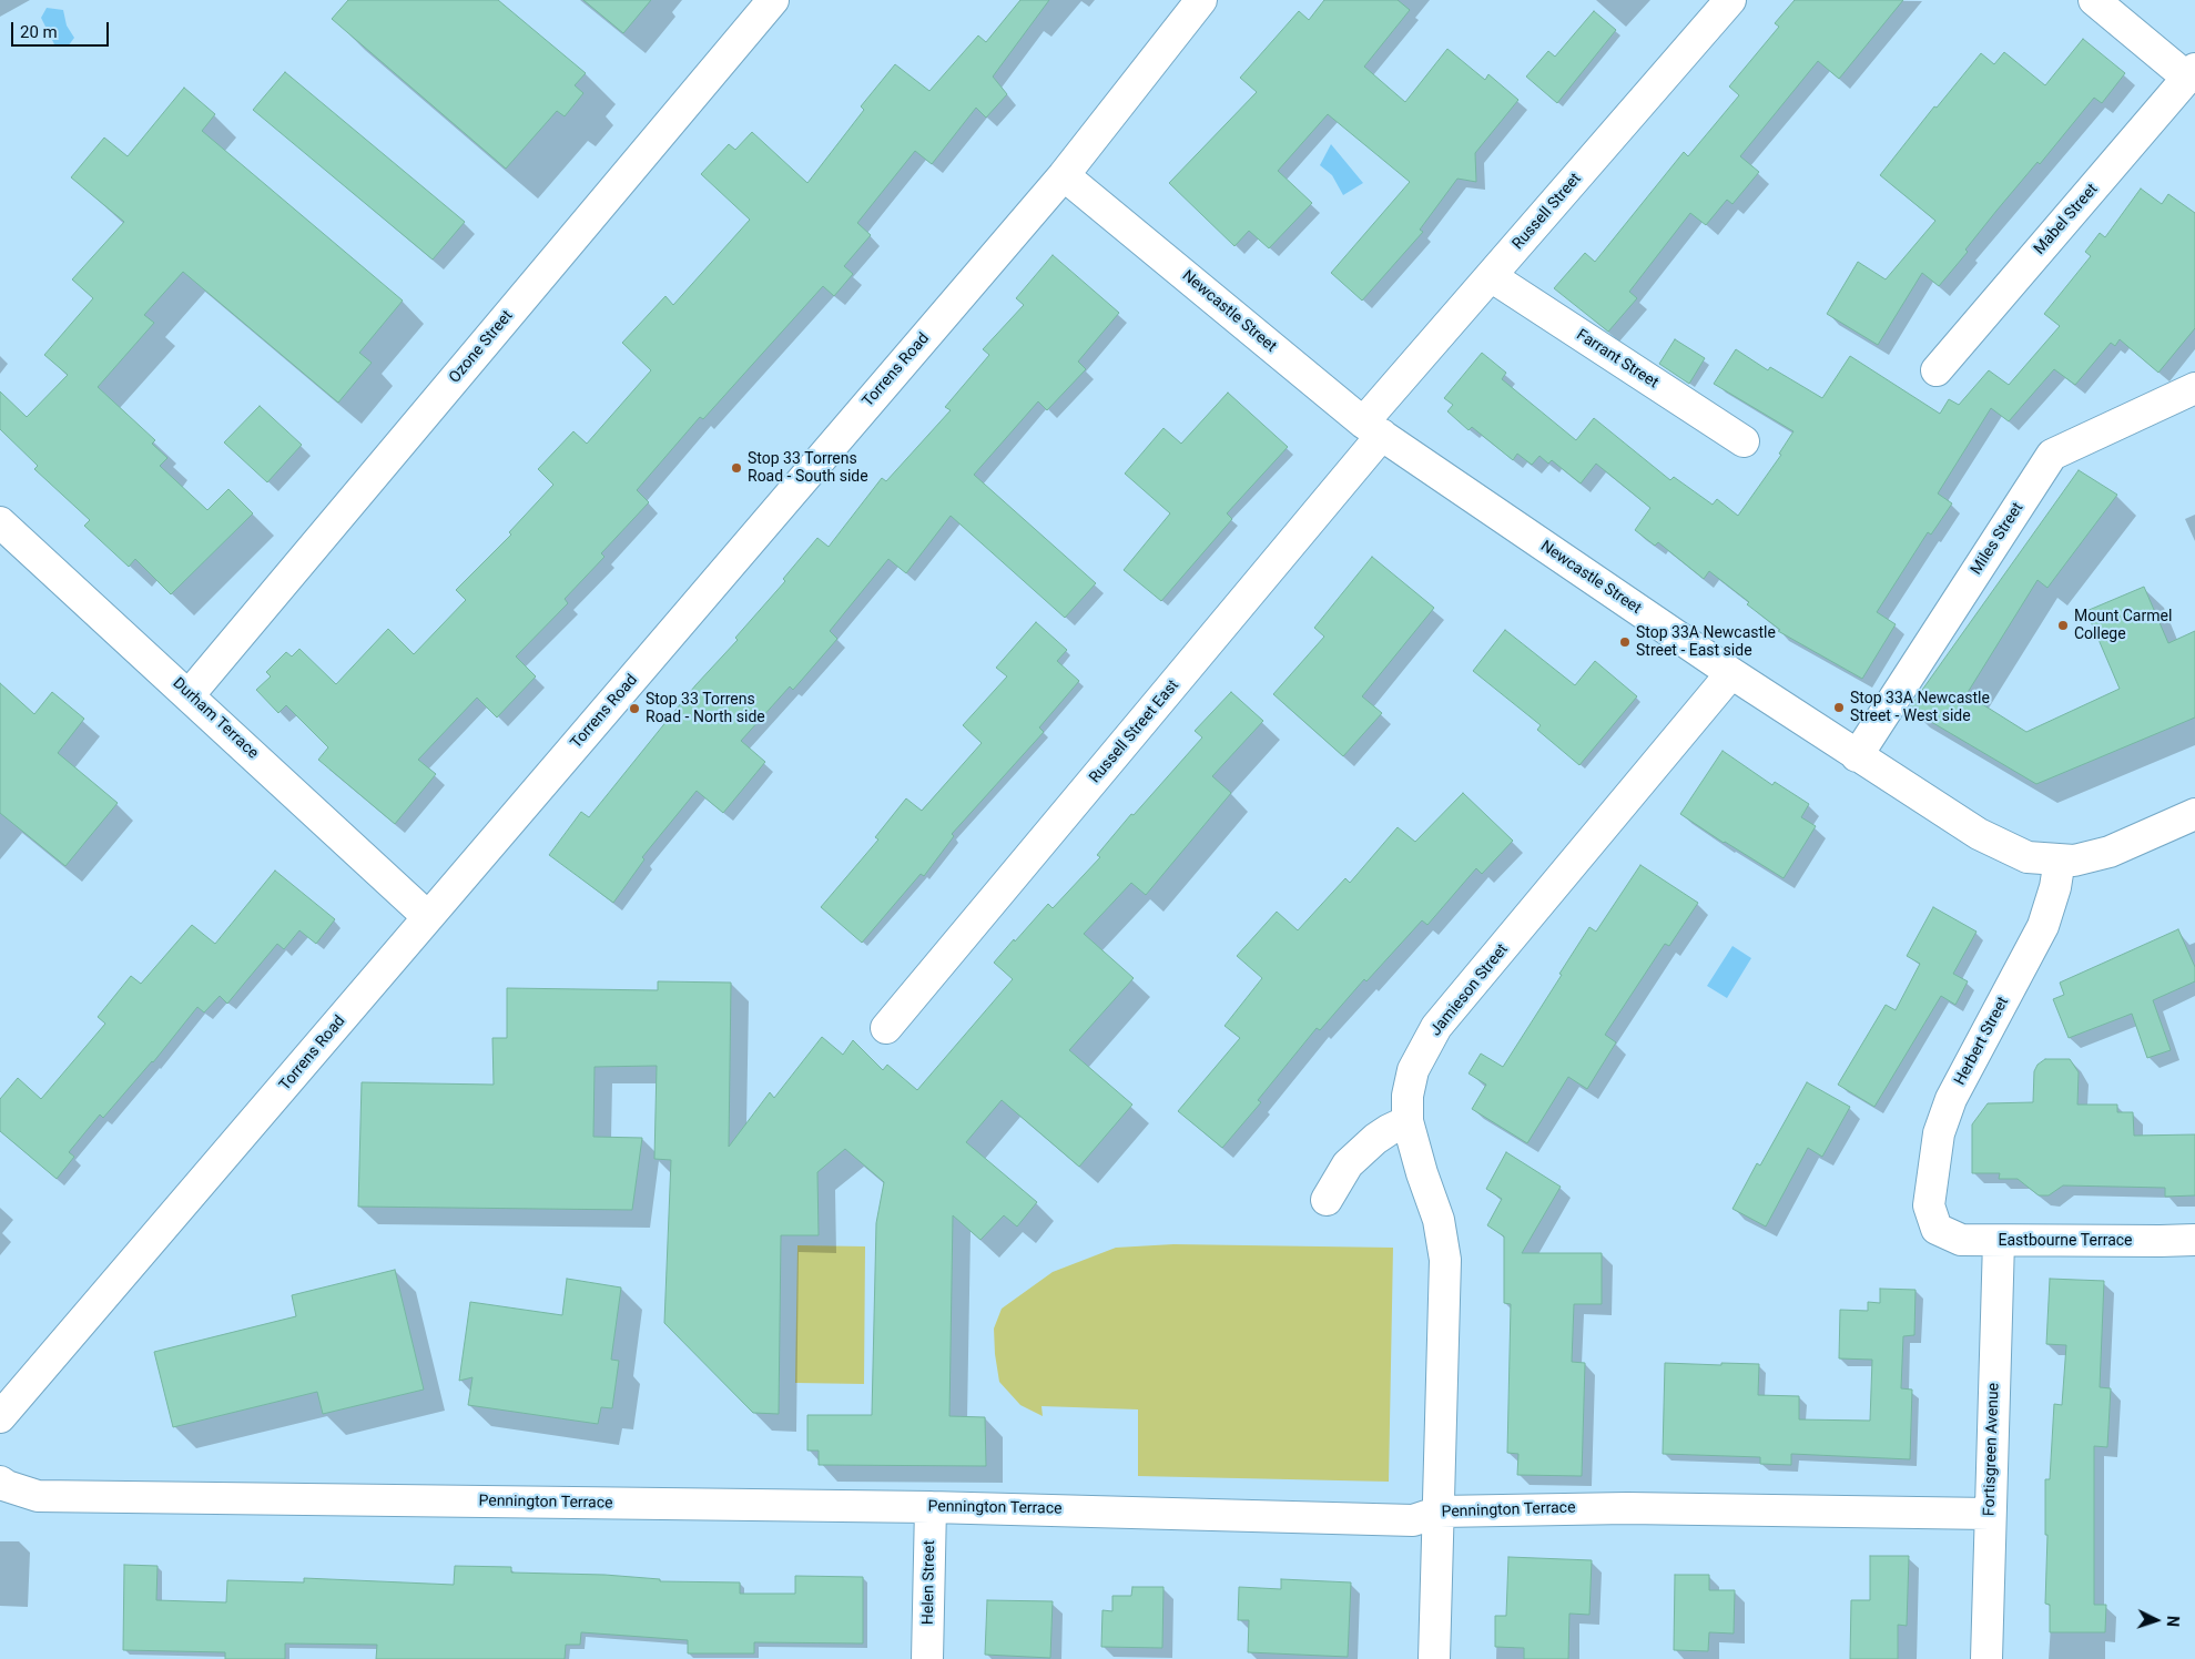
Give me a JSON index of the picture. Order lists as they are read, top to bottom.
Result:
{
  "streets": {
    "street": [
      "Russell Street",
      "Mabel Street",
      "Newcastle Street",
      "Ozone Street",
      "Farrant Street",
      "Torrens Road",
      "Miles Street",
      "Durham Terrace",
      "Russell Street East",
      "Jamieson Street",
      "Herbert Street",
      "Eastbourne Terrace",
      "Fortisgreen Avenue",
      "Pennington Terrace",
      "Helen Street"
    ]
  },
  "crossings": [
    ["Russell Street", "Newcastle Street"],
    ["Russell Street", "Farrant Street"],
    ["Russell Street", "Russell Street East"],
    ["Newcastle Street", "Torrens Road"],
    ["Newcastle Street", "Miles Street"],
    ["Newcastle Street", "Russell Street East"],
    ["Newcastle Street", "Jamieson Street"],
    ["Newcastle Street", "Herbert Street"],
    ["Ozone Street", "Durham Terrace"],
    ["Torrens Road", "Durham Terrace"],
    ["Jamieson Street", "Pennington Terrace"],
    ["Herbert Street", "Eastbourne Terrace"],
    ["Eastbourne Terrace", "Fortisgreen Avenue"],
    ["Fortisgreen Avenue", "Pennington Terrace"],
    ["Pennington Terrace", "Helen Street"]
  ],
  "places": [
    "Stop 33 Torrens Road - South side",
    "Mount Carmel College",
    "Stop 33A Newcastle Street - East side",
    "Stop 33A Newcastle Street - West side",
    "Stop 33 Torrens Road - North side"
  ],
  "scale_bar": "20 m",
  "north": "right"
}
